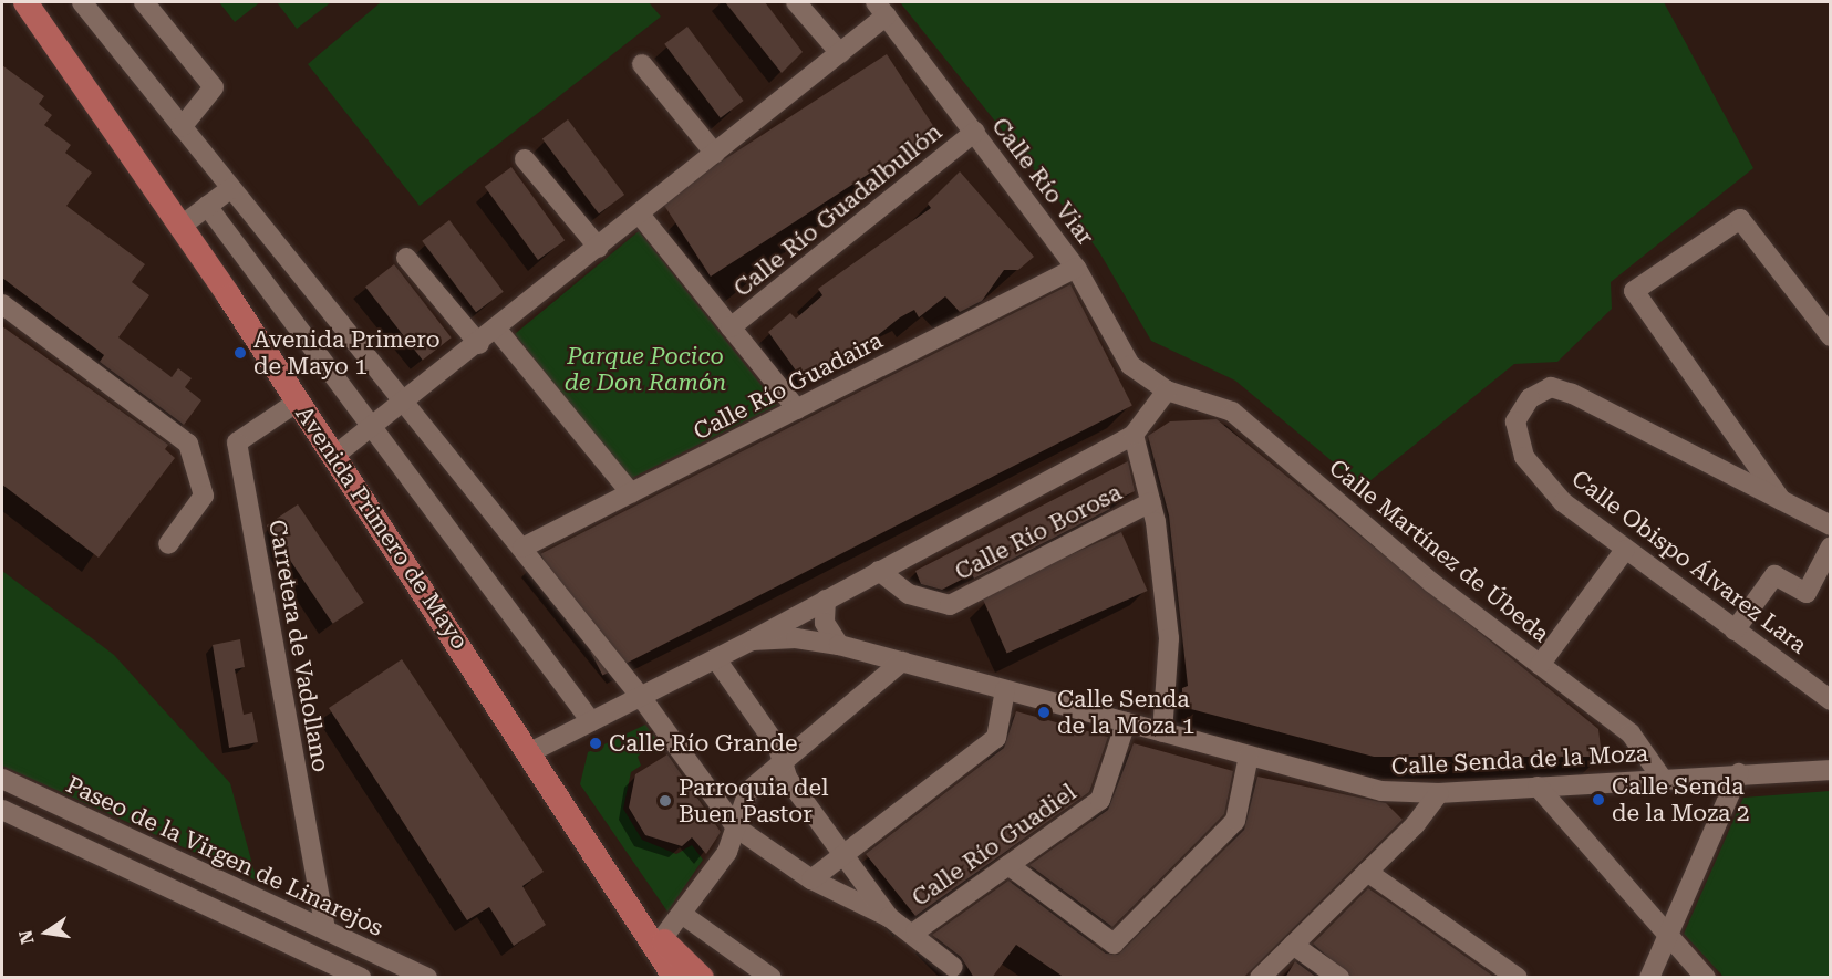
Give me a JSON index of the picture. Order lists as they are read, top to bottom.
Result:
{
  "streets": {
    "main road": ["Avenida Primero de Mayo"],
    "street": [
      "Calle Río Viar",
      "Calle Río Guadalbullón",
      "Calle Río Guadaira",
      "Calle Río Borosa",
      "Calle Martínez de Úbeda",
      "Calle Obispo Álvarez Lara",
      "Carretera de Vadollano",
      "Calle Senda de la Moza",
      "Calle Río Guadiel",
      "Paseo de la Virgen de Linarejos"
    ]
  },
  "crossings": [
    ["Calle Río Viar", "Calle Río Guadalbullón"],
    ["Calle Río Viar", "Calle Río Guadaira"],
    ["Calle Río Viar", "Calle Martínez de Úbeda"],
    ["Avenida Primero de Mayo", "Carretera de Vadollano"],
    ["Calle Martínez de Úbeda", "Calle Senda de la Moza"],
    ["Carretera de Vadollano", "Paseo de la Virgen de Linarejos"],
    ["Calle Senda de la Moza", "Calle Río Guadiel"]
  ],
  "parks": ["Parque Pocico de Don Ramón"],
  "places": [
    "Avenida Primero de Mayo 1",
    "Calle Senda de la Moza 1",
    "Calle Río Grande",
    "Calle Senda de la Moza 2",
    "Parroquia del Buen Pastor"
  ],
  "north": "left"
}
